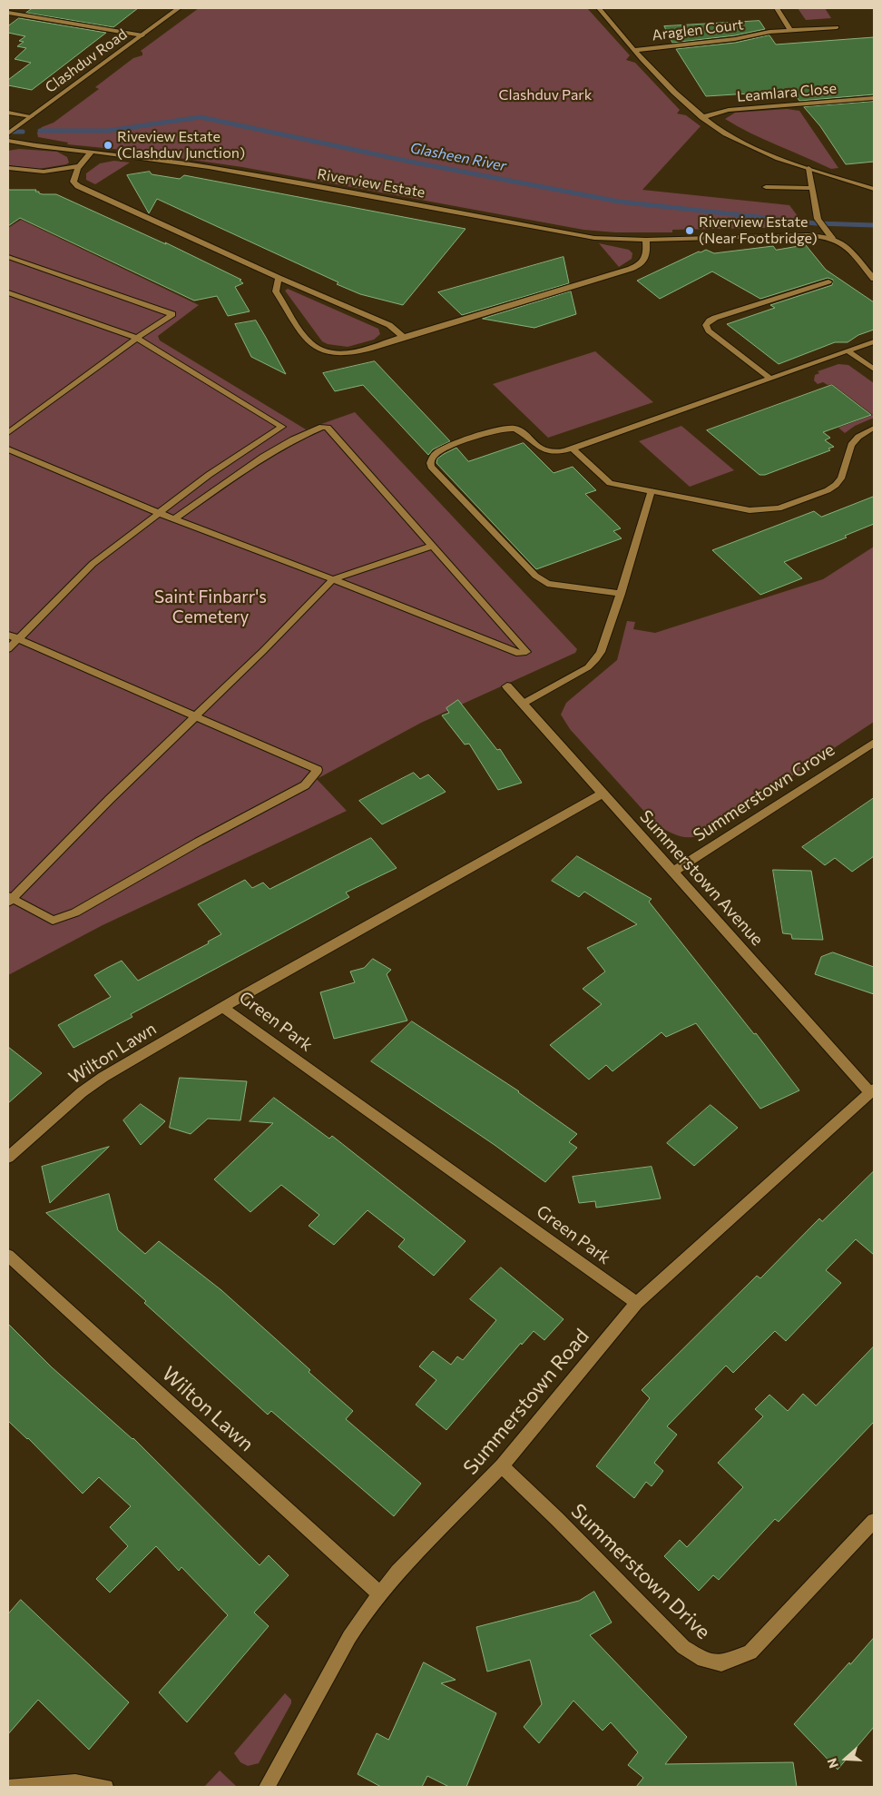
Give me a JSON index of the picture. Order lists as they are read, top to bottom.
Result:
{
  "streets": {
    "street": [
      "Araglen Court",
      "Clashduv Road",
      "Leamlara Close",
      "Riverview Estate",
      "Summerstown Grove",
      "Summerstown Avenue",
      "Green Park",
      "Wilton Lawn",
      "Summerstown Road",
      "Summerstown Drive"
    ]
  },
  "crossings": [
    ["Summerstown Grove", "Summerstown Avenue"],
    ["Summerstown Avenue", "Green Park"],
    ["Summerstown Avenue", "Summerstown Road"],
    ["Green Park", "Wilton Lawn"],
    ["Green Park", "Summerstown Road"],
    ["Wilton Lawn", "Summerstown Road"],
    ["Summerstown Road", "Summerstown Drive"]
  ],
  "water": ["Glasheen River"],
  "parks": ["Clashduv Park", "Saint Finbarr's Cemetery"],
  "places": ["Riveview Estate (Clashduv Junction)", "Riverview Estate (Near Footbridge)"],
  "north": "left"
}
